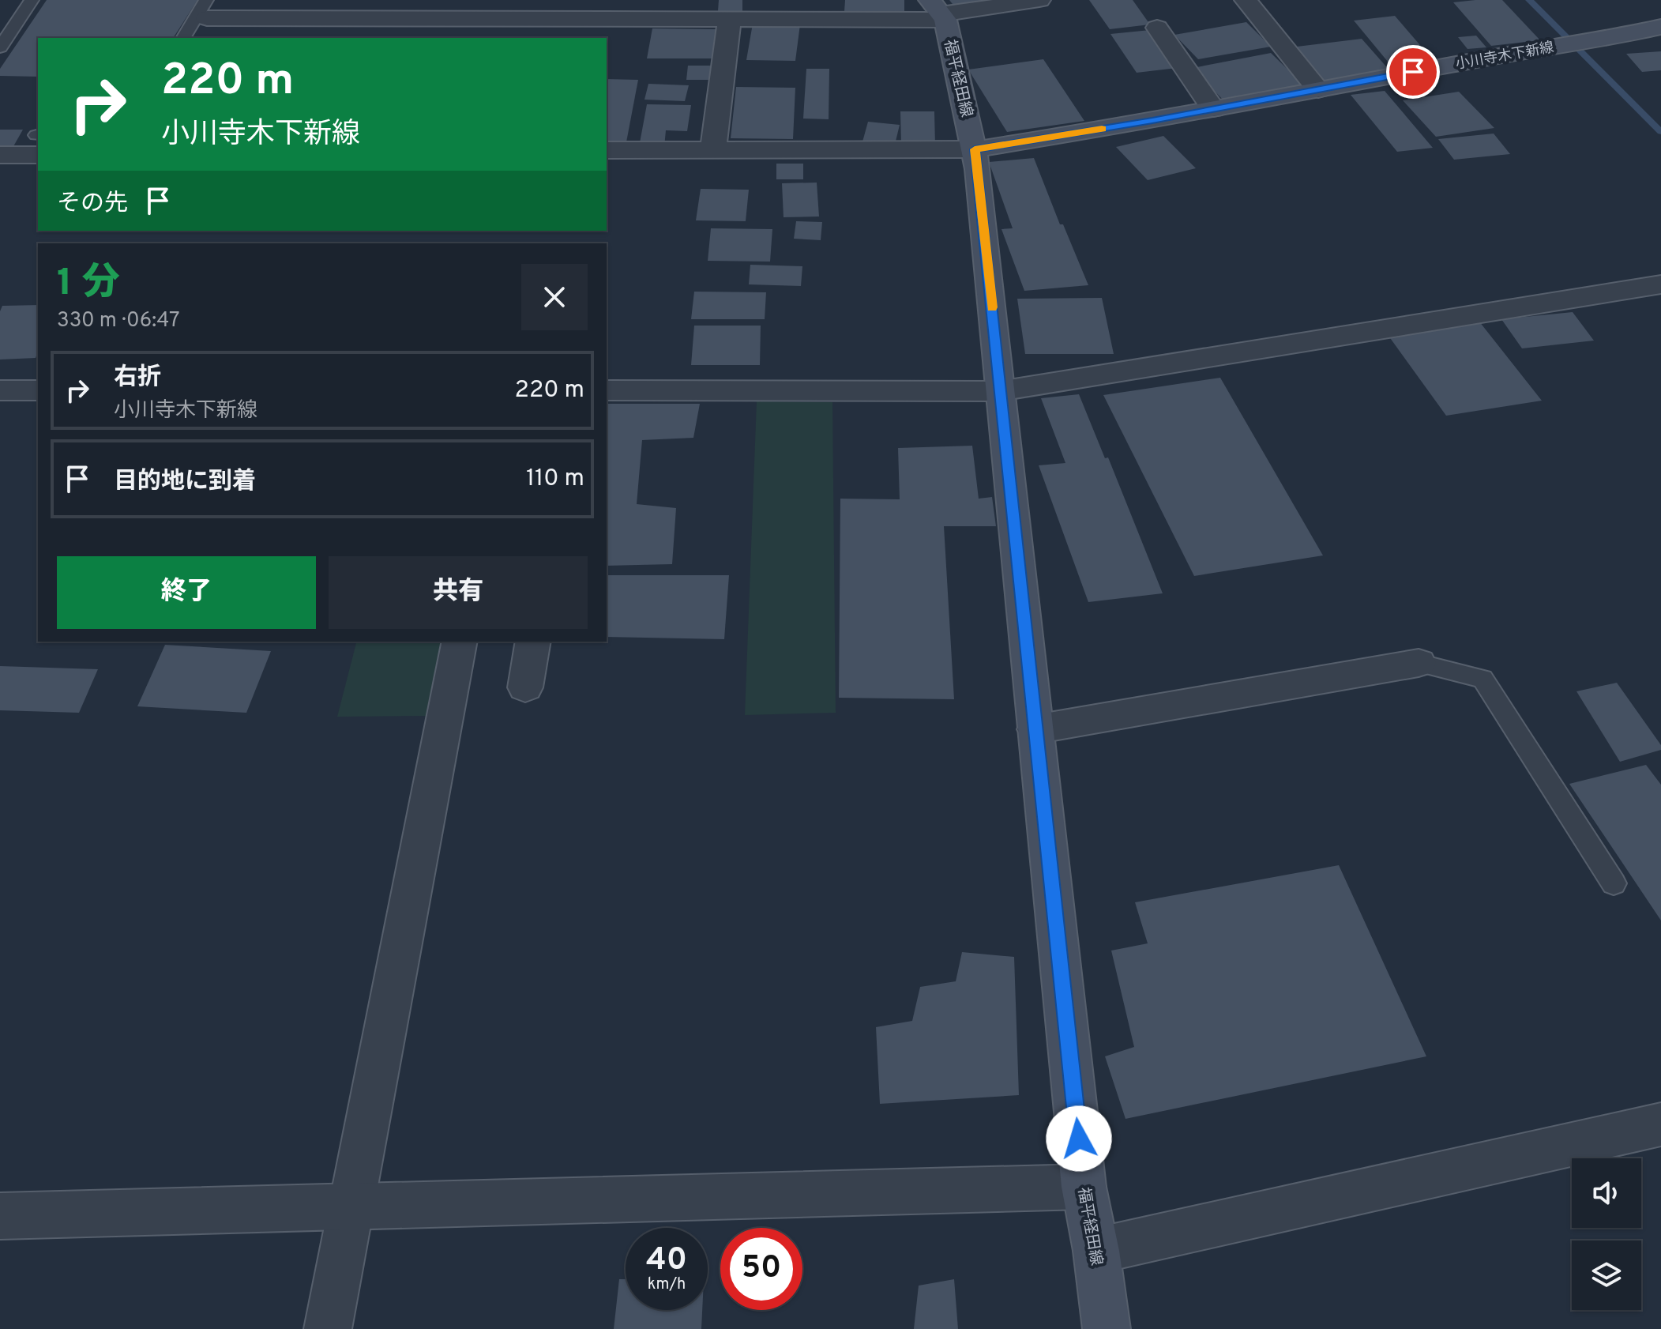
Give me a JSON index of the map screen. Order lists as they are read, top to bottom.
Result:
{
  "streets": {
    "main road": ["小川寺木下新線", "福平経田線"]
  },
  "crossings": [
    ["小川寺木下新線", "福平経田線"]
  ],
  "page": {
    "turn": ["220 m", "小川寺木下新線"],
    "then": "その先",
    "heading": ["1 分", "330 m · 06:47"],
    "list": [
      {
        "name": "右折",
        "note": "小川寺木下新線",
        "value": "220 m"
      },
      {
        "name": "目的地に到着",
        "value": "110 m"
      }
    ],
    "buttons": ["終了", "共有"],
    "speed": "40 km/h",
    "limit": "50"
  }
}
